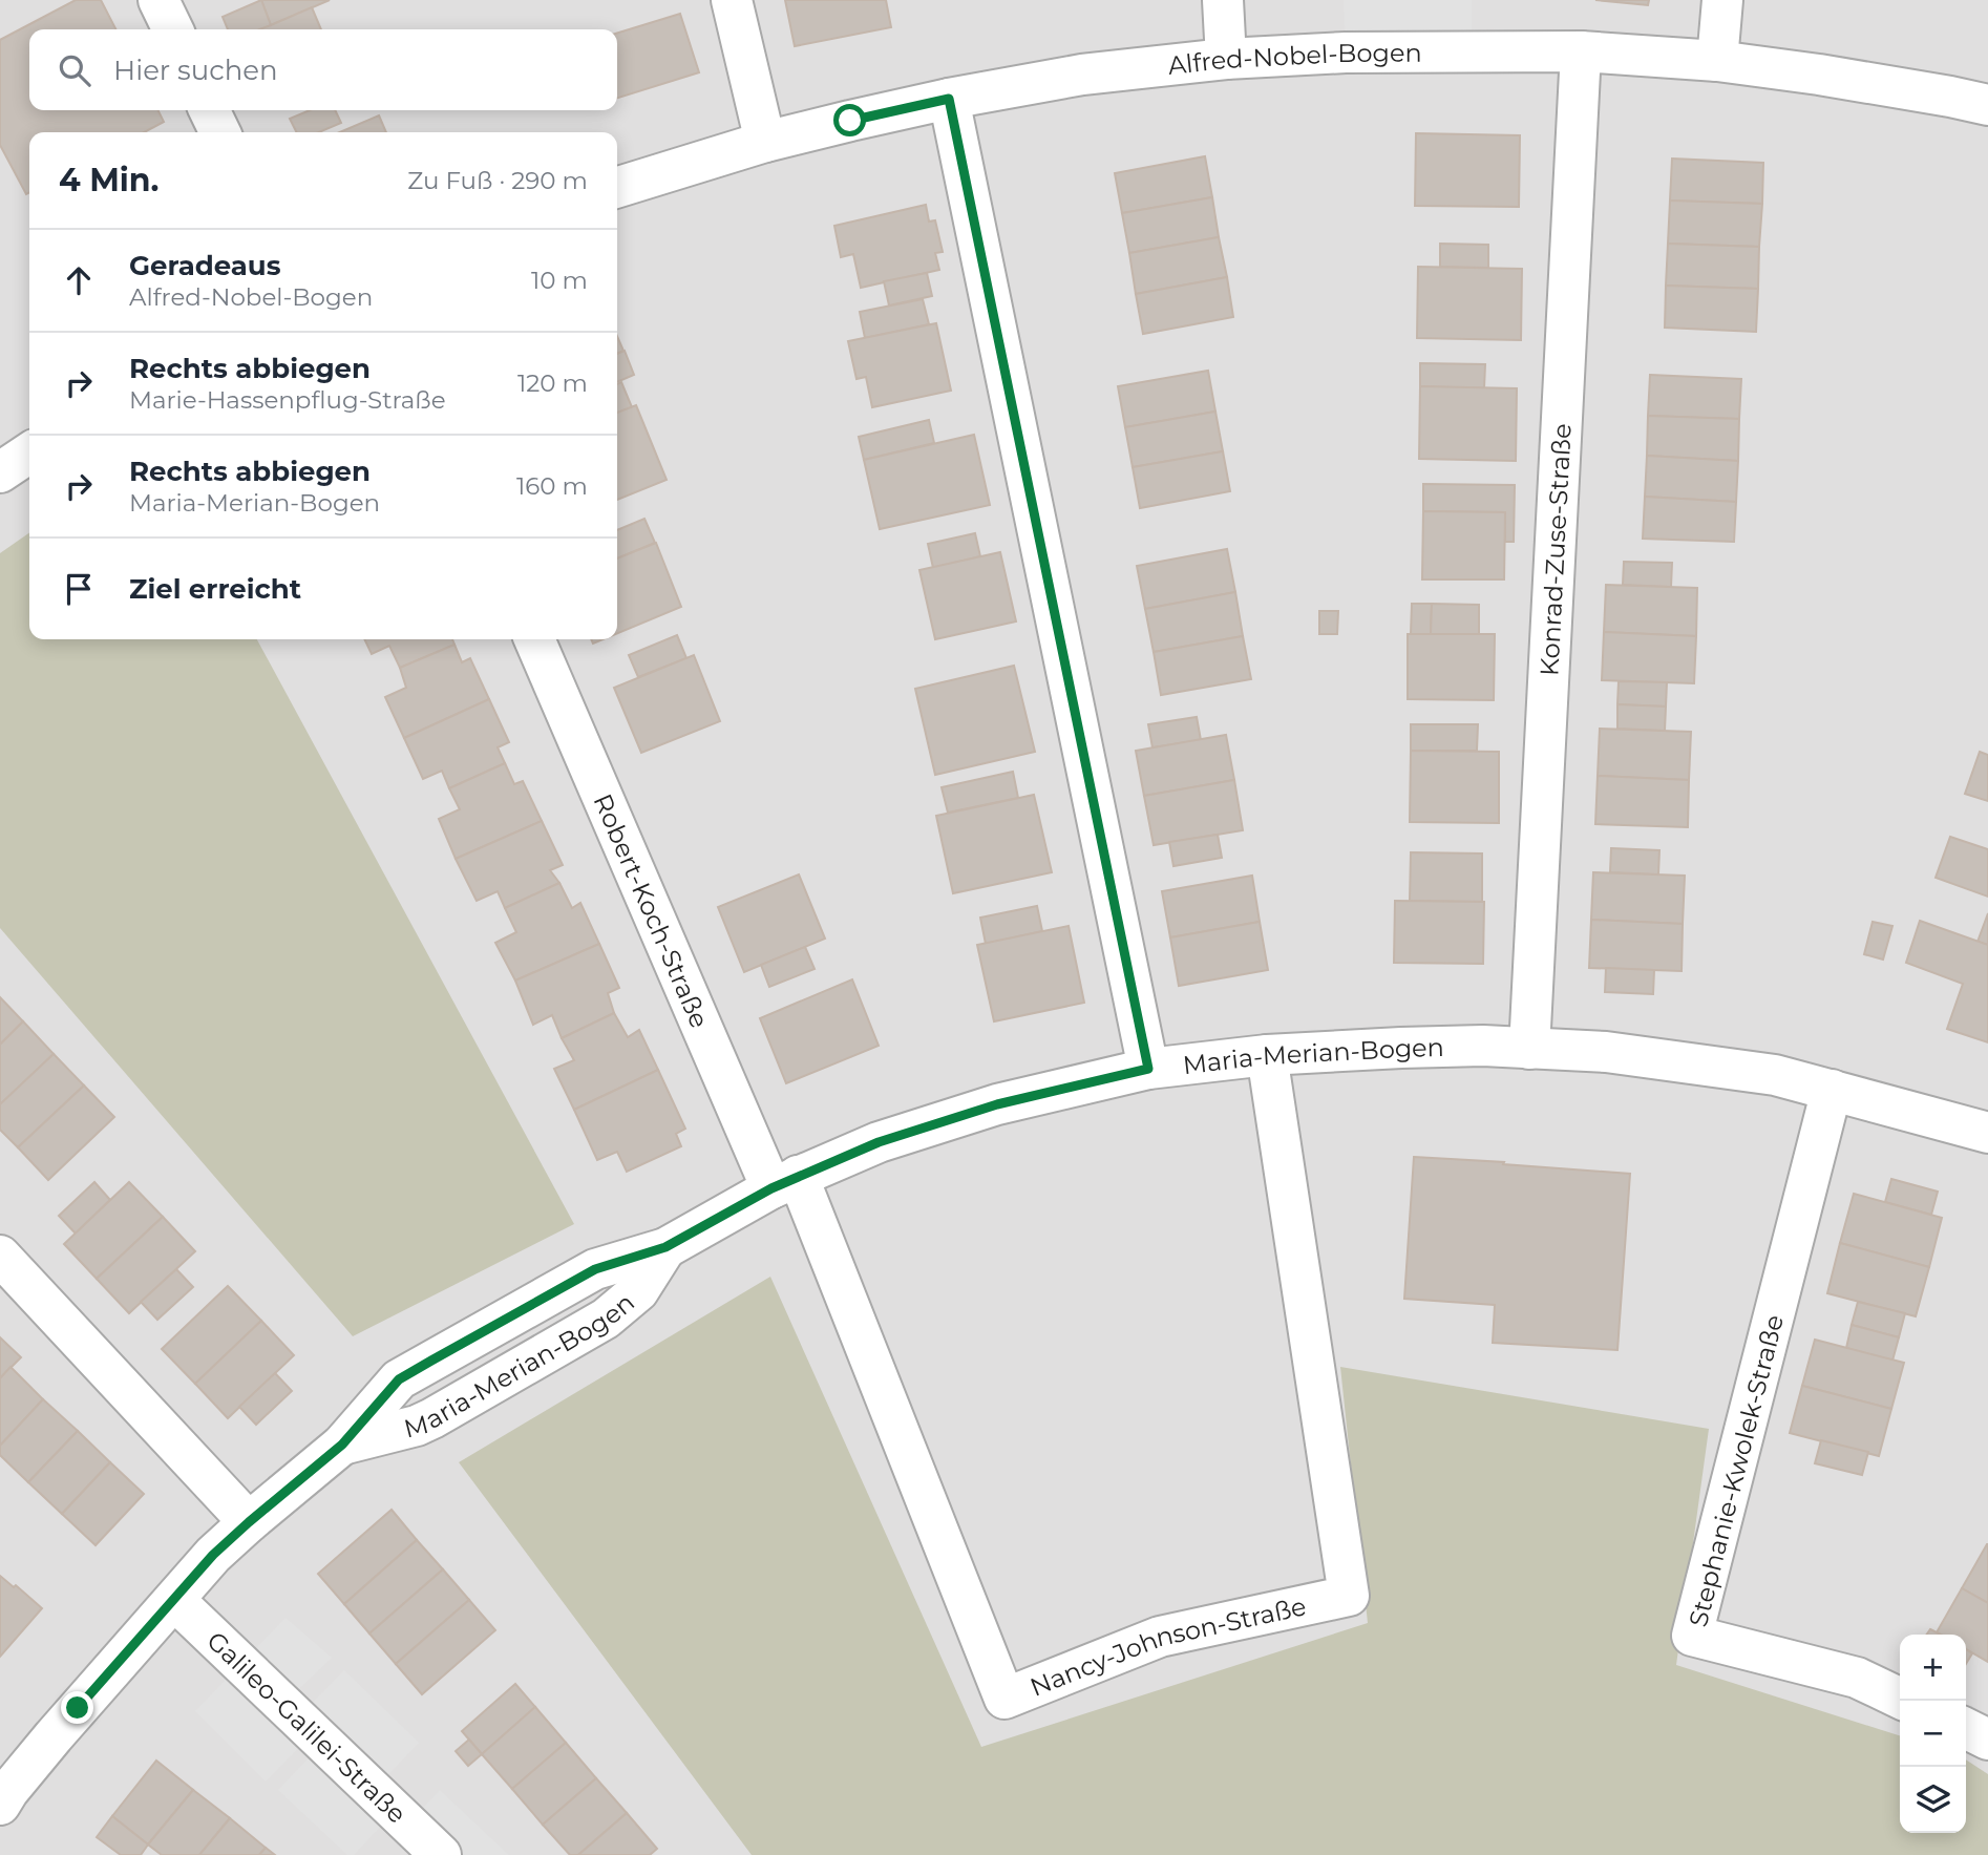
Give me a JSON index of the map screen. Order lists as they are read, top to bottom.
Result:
{
  "streets": {
    "street": [
      "Alfred-Nobel-Bogen",
      "Konrad-Zuse-Straße",
      "Robert-Koch-Straße",
      "Maria-Merian-Bogen",
      "Stephanie-Kwolek-Straße",
      "Nancy-Johnson-Straße",
      "Galileo-Galilei-Straße"
    ]
  },
  "crossings": [
    ["Alfred-Nobel-Bogen", "Konrad-Zuse-Straße"],
    ["Konrad-Zuse-Straße", "Maria-Merian-Bogen"],
    ["Robert-Koch-Straße", "Maria-Merian-Bogen"],
    ["Robert-Koch-Straße", "Nancy-Johnson-Straße"],
    ["Maria-Merian-Bogen", "Stephanie-Kwolek-Straße"],
    ["Maria-Merian-Bogen", "Nancy-Johnson-Straße"],
    ["Maria-Merian-Bogen", "Galileo-Galilei-Straße"]
  ],
  "page": {
    "search": "Hier suchen",
    "heading": ["4 Min.", "Zu Fuß · 290 m"],
    "list": [
      ["Geradeaus", "Alfred-Nobel-Bogen", "10 m"],
      ["Rechts abbiegen", "Marie-Hassenpflug-Straße", "120 m"],
      ["Rechts abbiegen", "Maria-Merian-Bogen", "160 m"],
      "Ziel erreicht"
    ],
    "map_buttons": ["+", "−"]
  }
}
